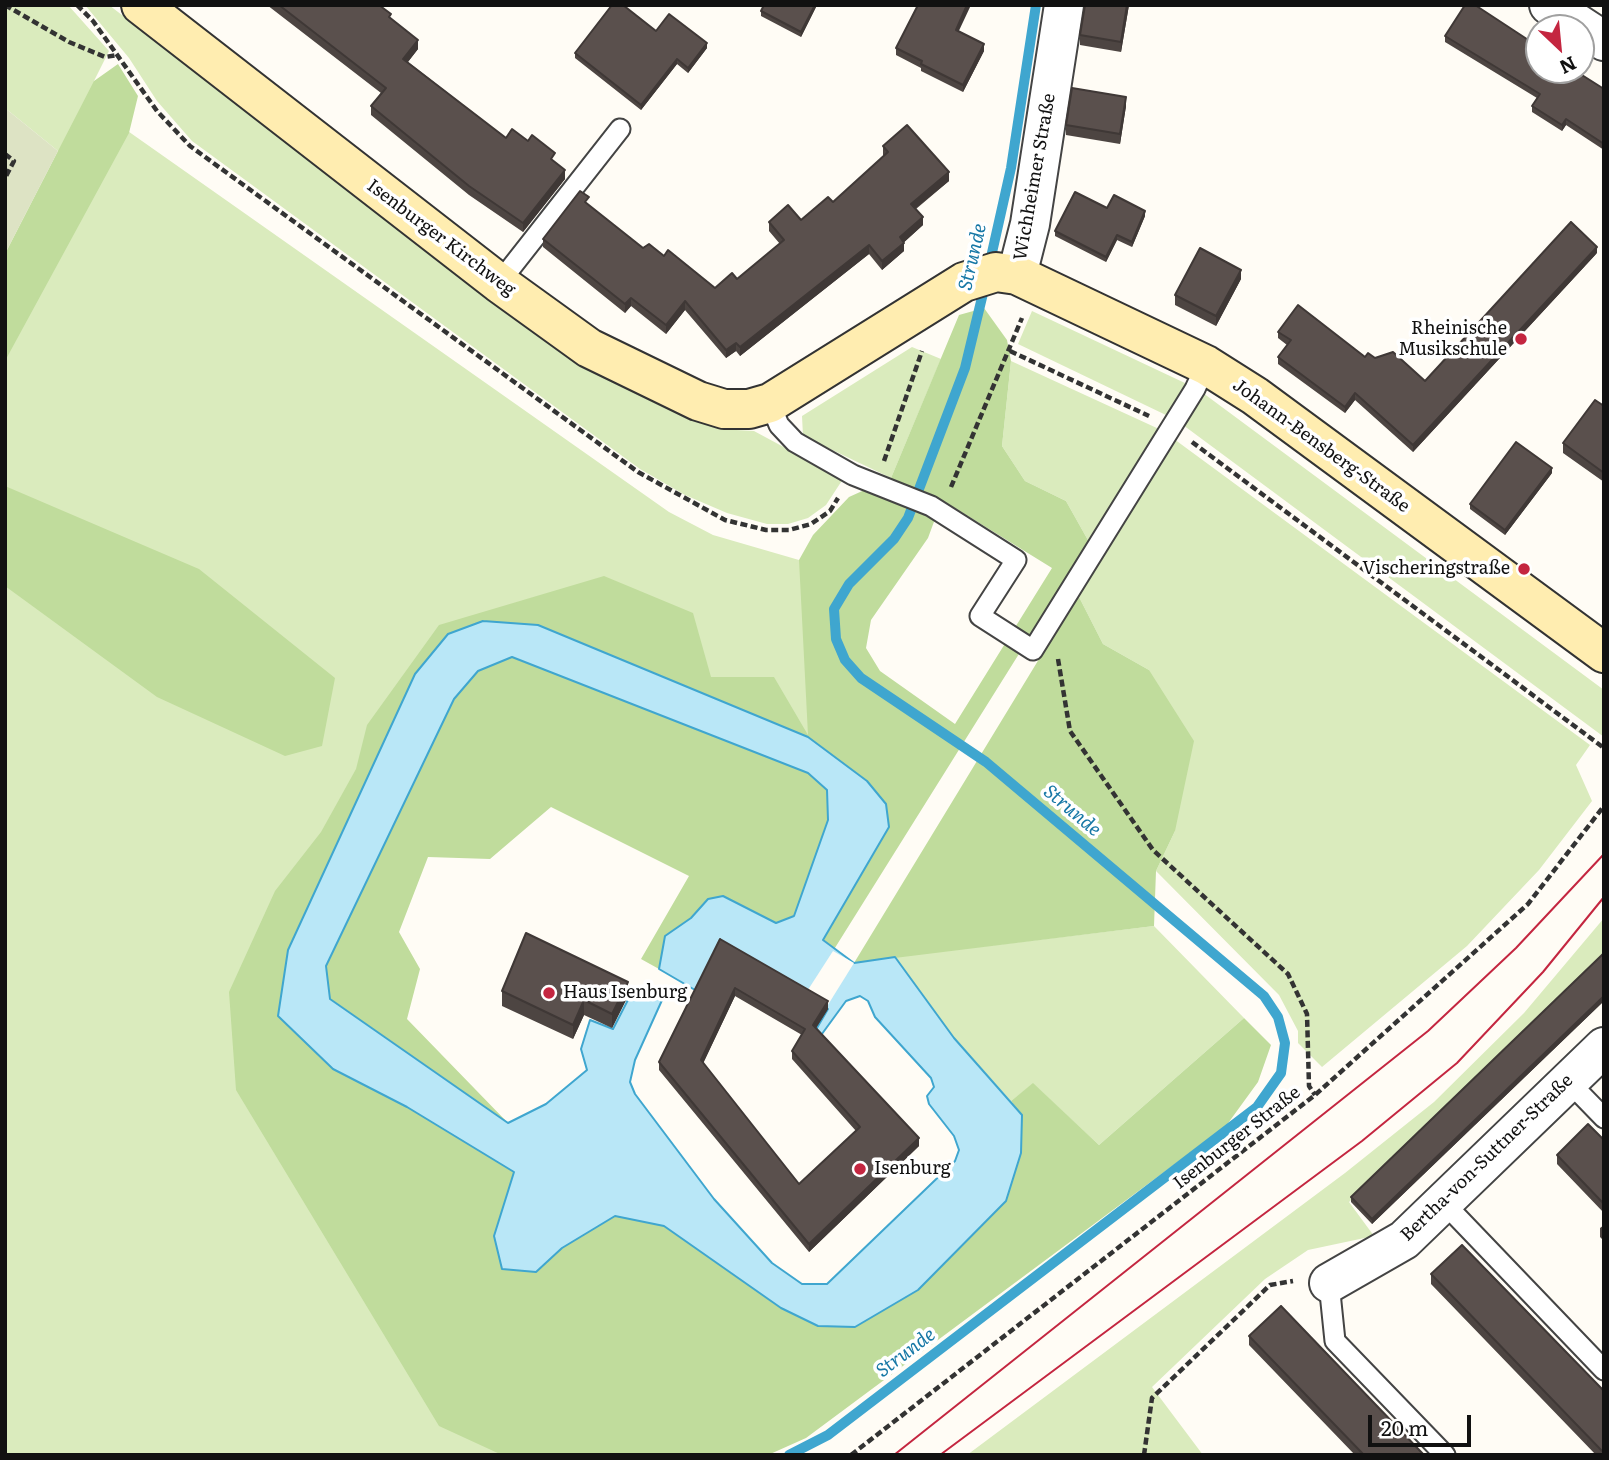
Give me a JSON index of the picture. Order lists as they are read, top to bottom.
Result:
{
  "streets": {
    "street": [
      "Wichheimer Straße",
      "Isenburger Kirchweg",
      "Johann-Bensberg-Straße",
      "Bertha-von-Suttner-Straße"
    ],
    "path": ["Isenburger Straße"]
  },
  "crossings": [
    ["Wichheimer Straße", "Johann-Bensberg-Straße"]
  ],
  "water": ["Strunde"],
  "places": [
    "Rheinische Musikschule",
    "Vischeringstraße",
    "Haus Isenburg",
    "Isenburg"
  ],
  "scale_bar": "20 m",
  "north": "bottom right"
}
